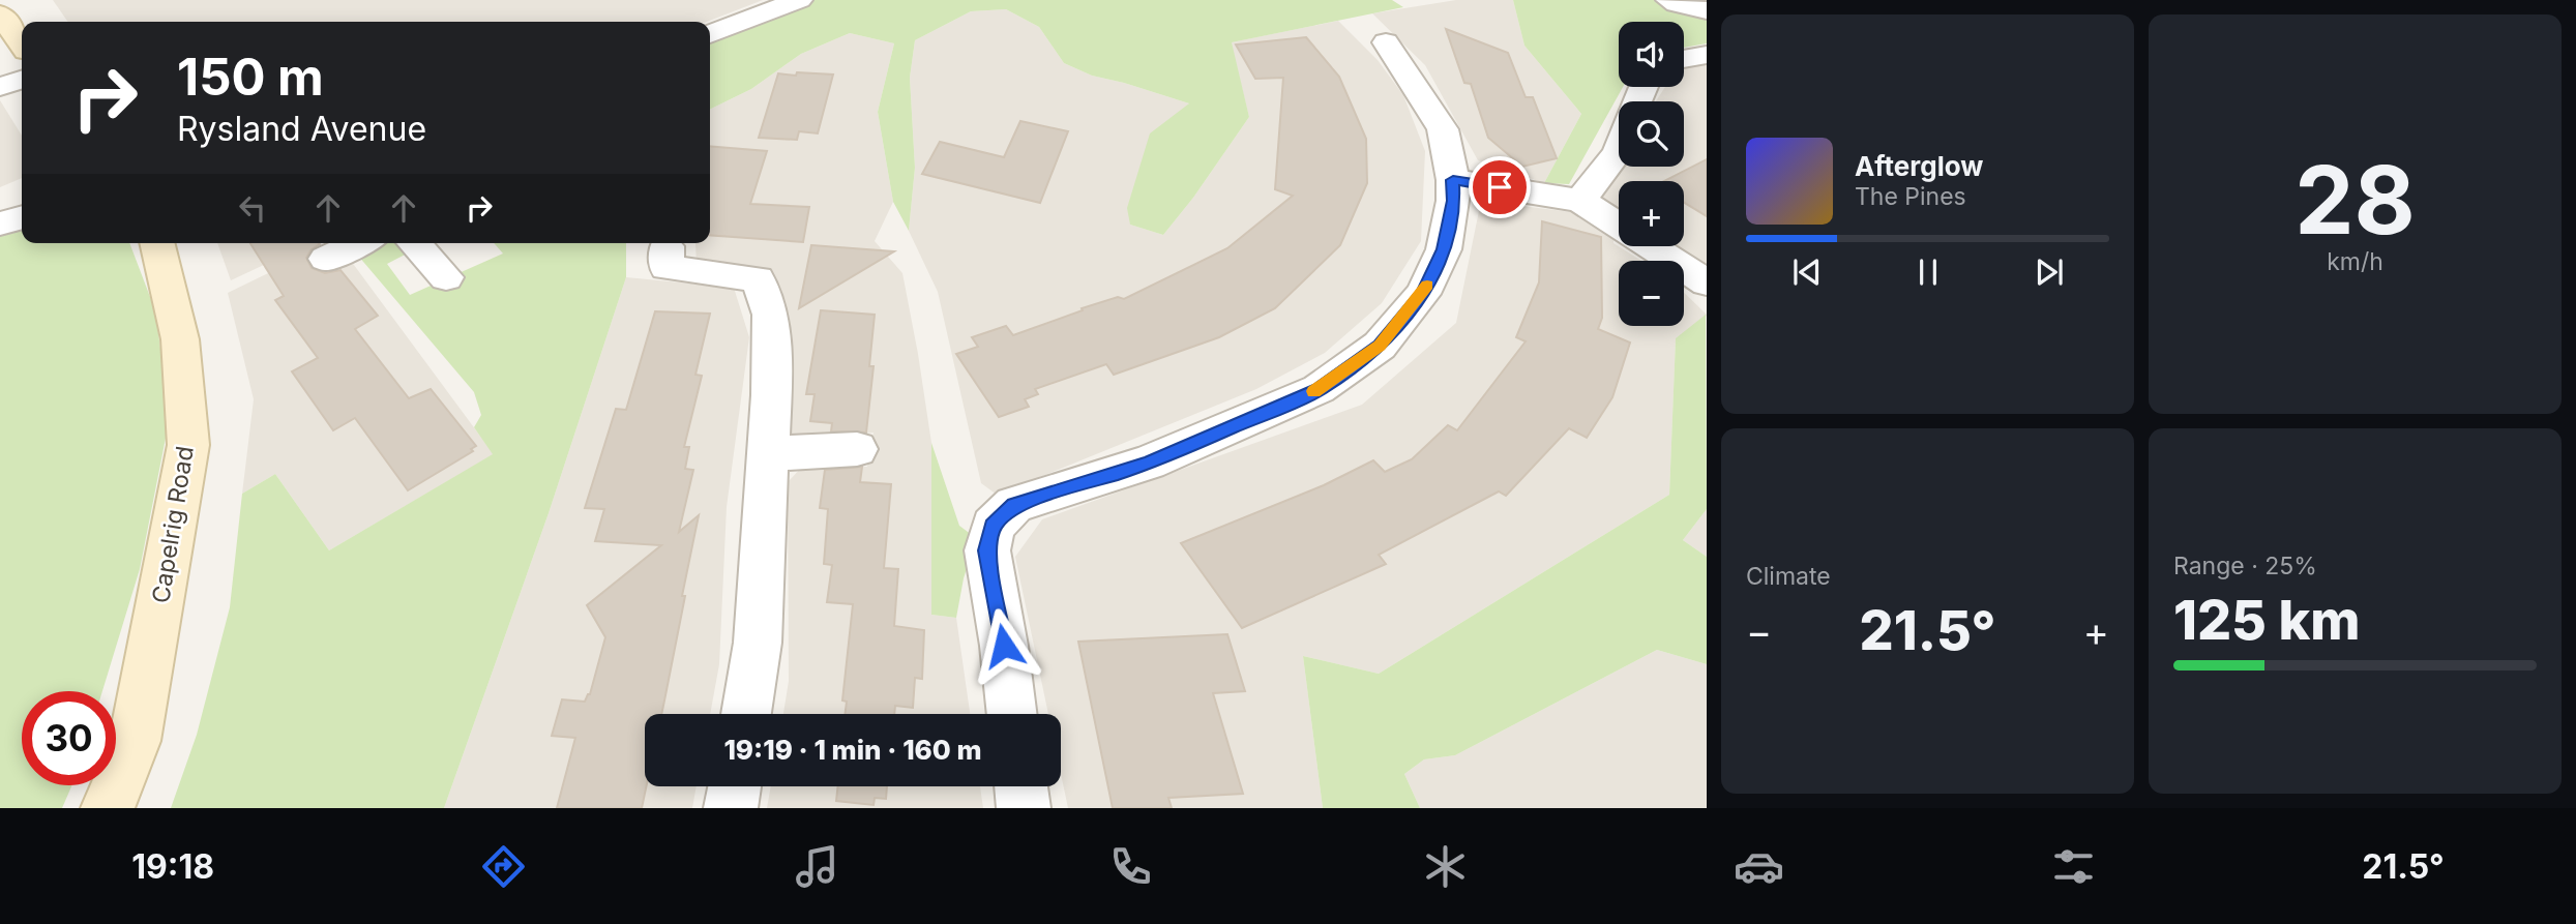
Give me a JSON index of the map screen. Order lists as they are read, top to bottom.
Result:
{
  "streets": {
    "street": ["Capelrig Road"]
  },
  "page": {
    "tile": [
      ["28", "km/h"],
      "Climate",
      ["Range · 25%", "125 km"]
    ],
    "map_buttons": ["+", "−"],
    "turn": ["150 m", "Rysland Avenue"],
    "song": ["Afterglow", "The Pines"],
    "heat": ["−", "21.5°", "+"],
    "limit": "30",
    "trip": "19:19 · 1 min · 160 m",
    "tabs": ["19:18", "21.5°"]
  }
}
